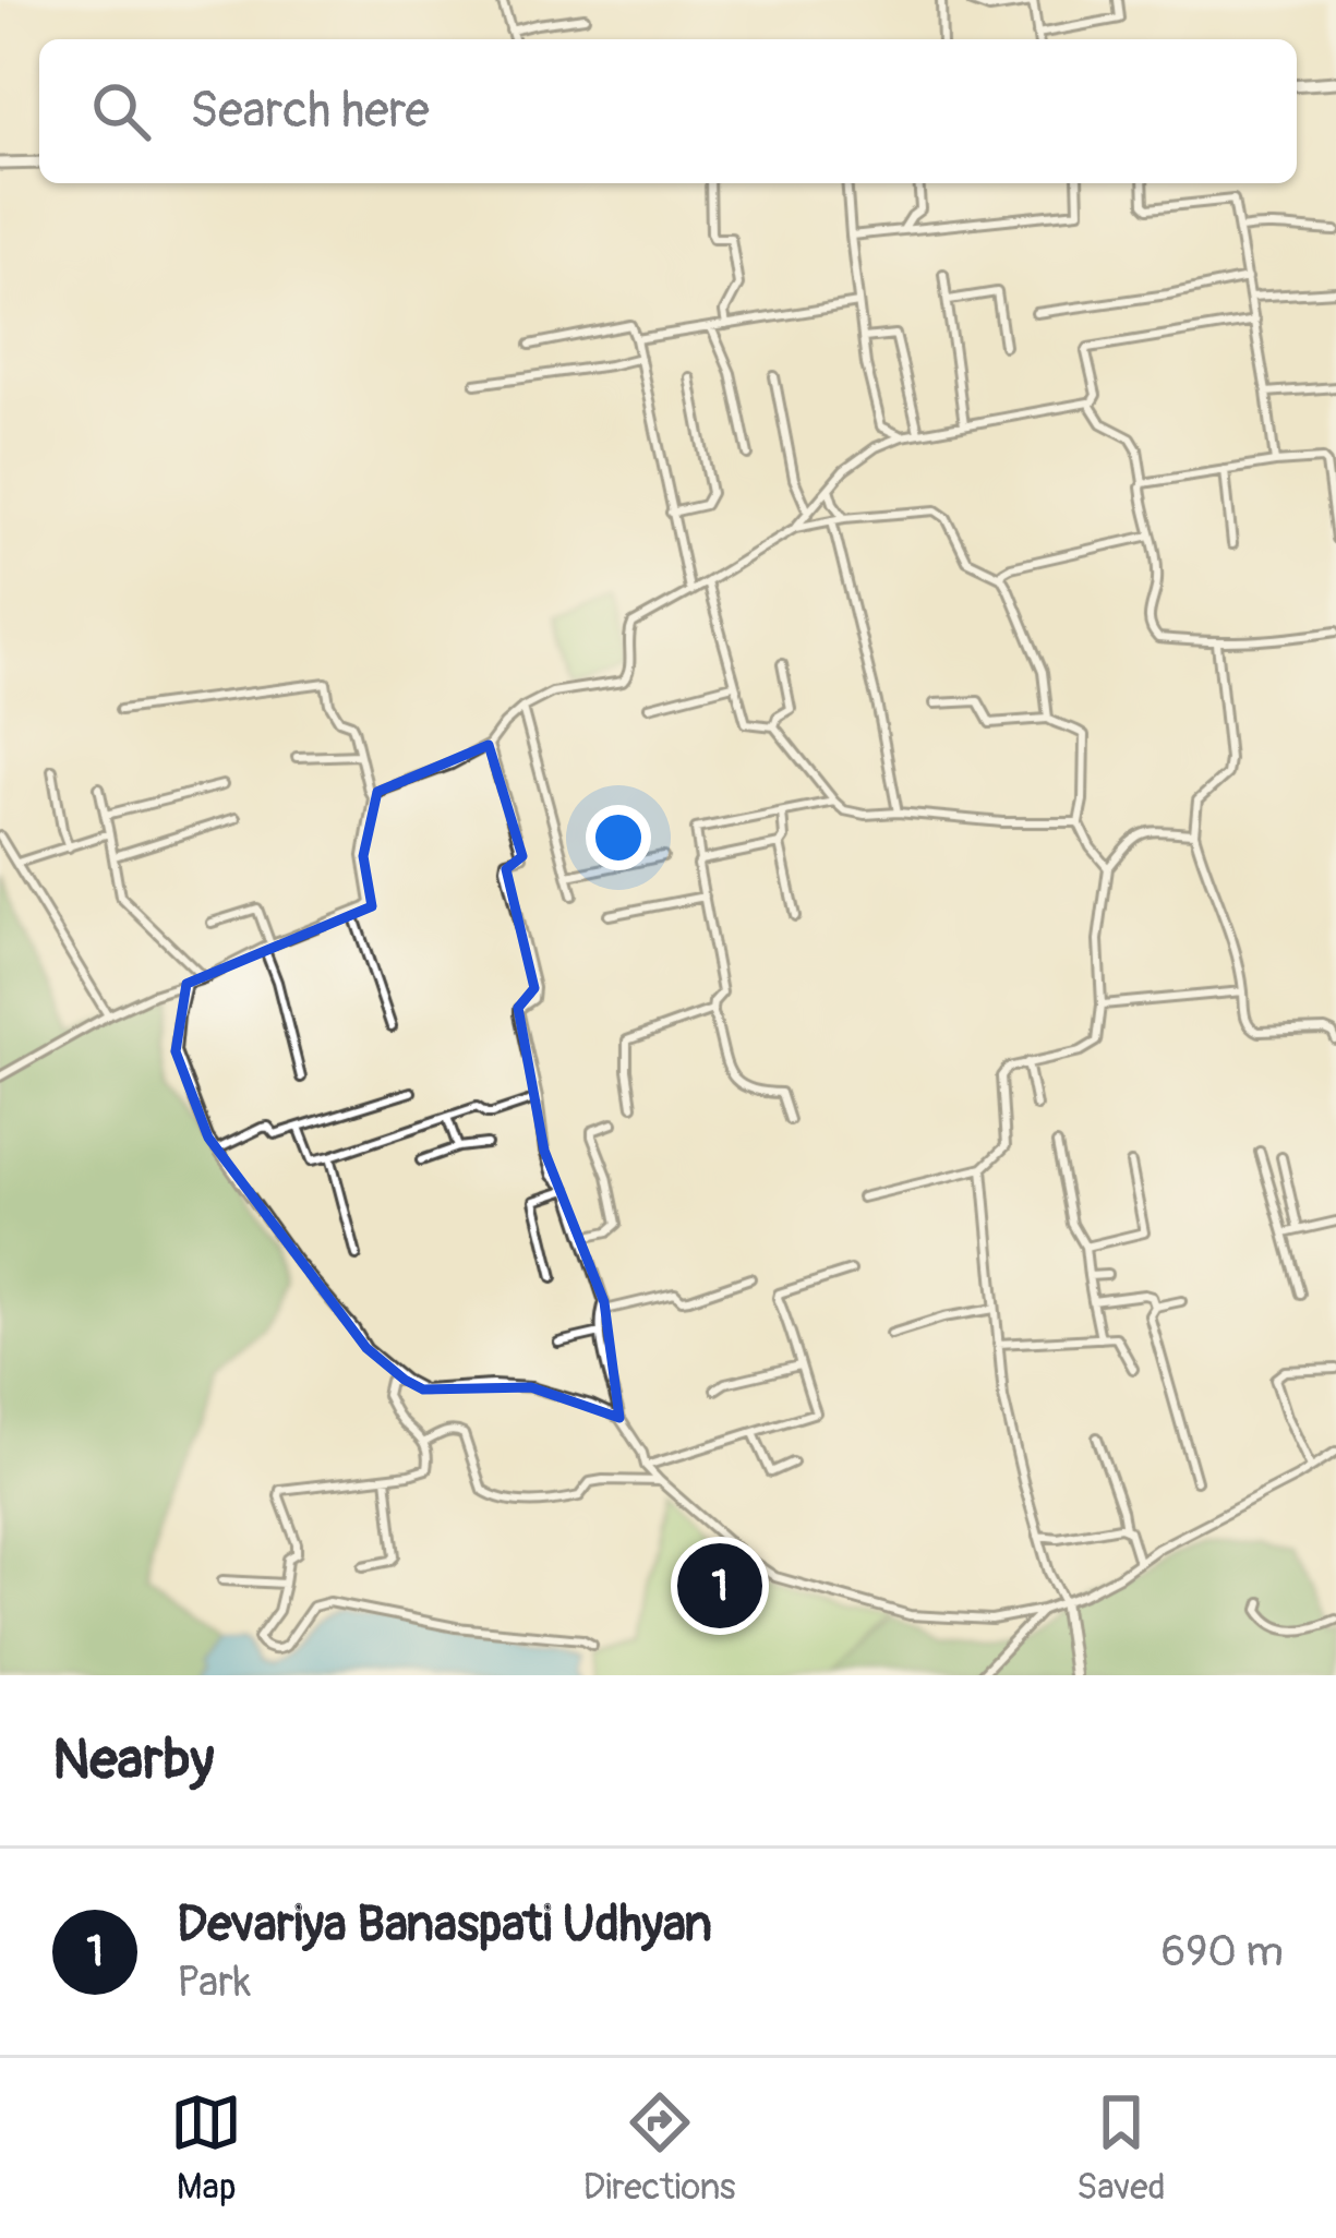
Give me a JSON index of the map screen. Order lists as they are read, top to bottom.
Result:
{
  "page": {
    "search": "Search here",
    "pins": "1",
    "heading": "Nearby",
    "list": [
      {
        "mark": "1",
        "name": "Devariya Banaspati Udhyan",
        "note": "Park",
        "value": "690 m"
      }
    ],
    "nav": ["Map", "Directions", "Saved"]
  }
}
